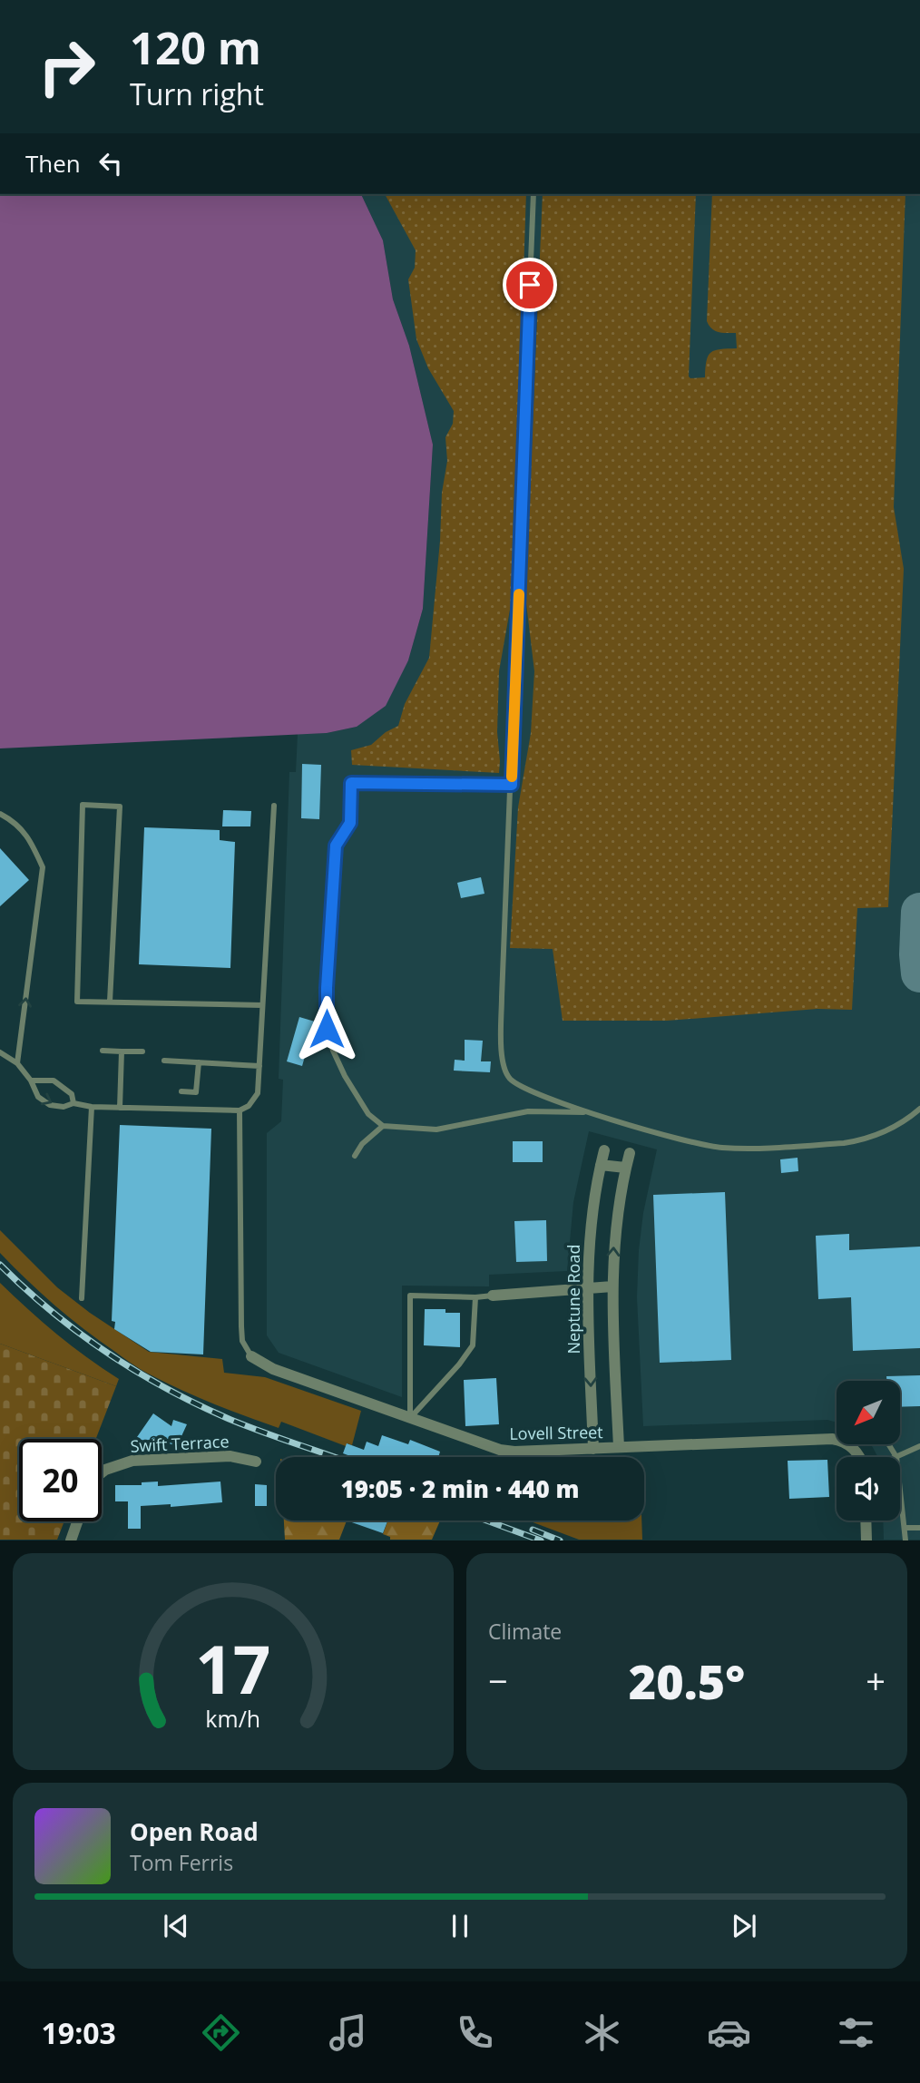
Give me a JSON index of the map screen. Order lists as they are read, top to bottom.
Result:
{
  "streets": {
    "street": ["Neptune Road", "Lovell Street", "Swift Terrace"]
  },
  "crossings": [
    ["Neptune Road", "Lovell Street"]
  ],
  "north": "bottom left",
  "page": {
    "turn": ["120 m", "Turn right"],
    "then": "Then",
    "limit": "20",
    "trip": "19:05 · 2 min · 440 m",
    "tile": "Climate",
    "heat": ["−", "20.5°", "+"],
    "song": ["Open Road", "Tom Ferris"],
    "tabs": "19:03",
    "gauge": ["17", "km/h"]
  }
}
